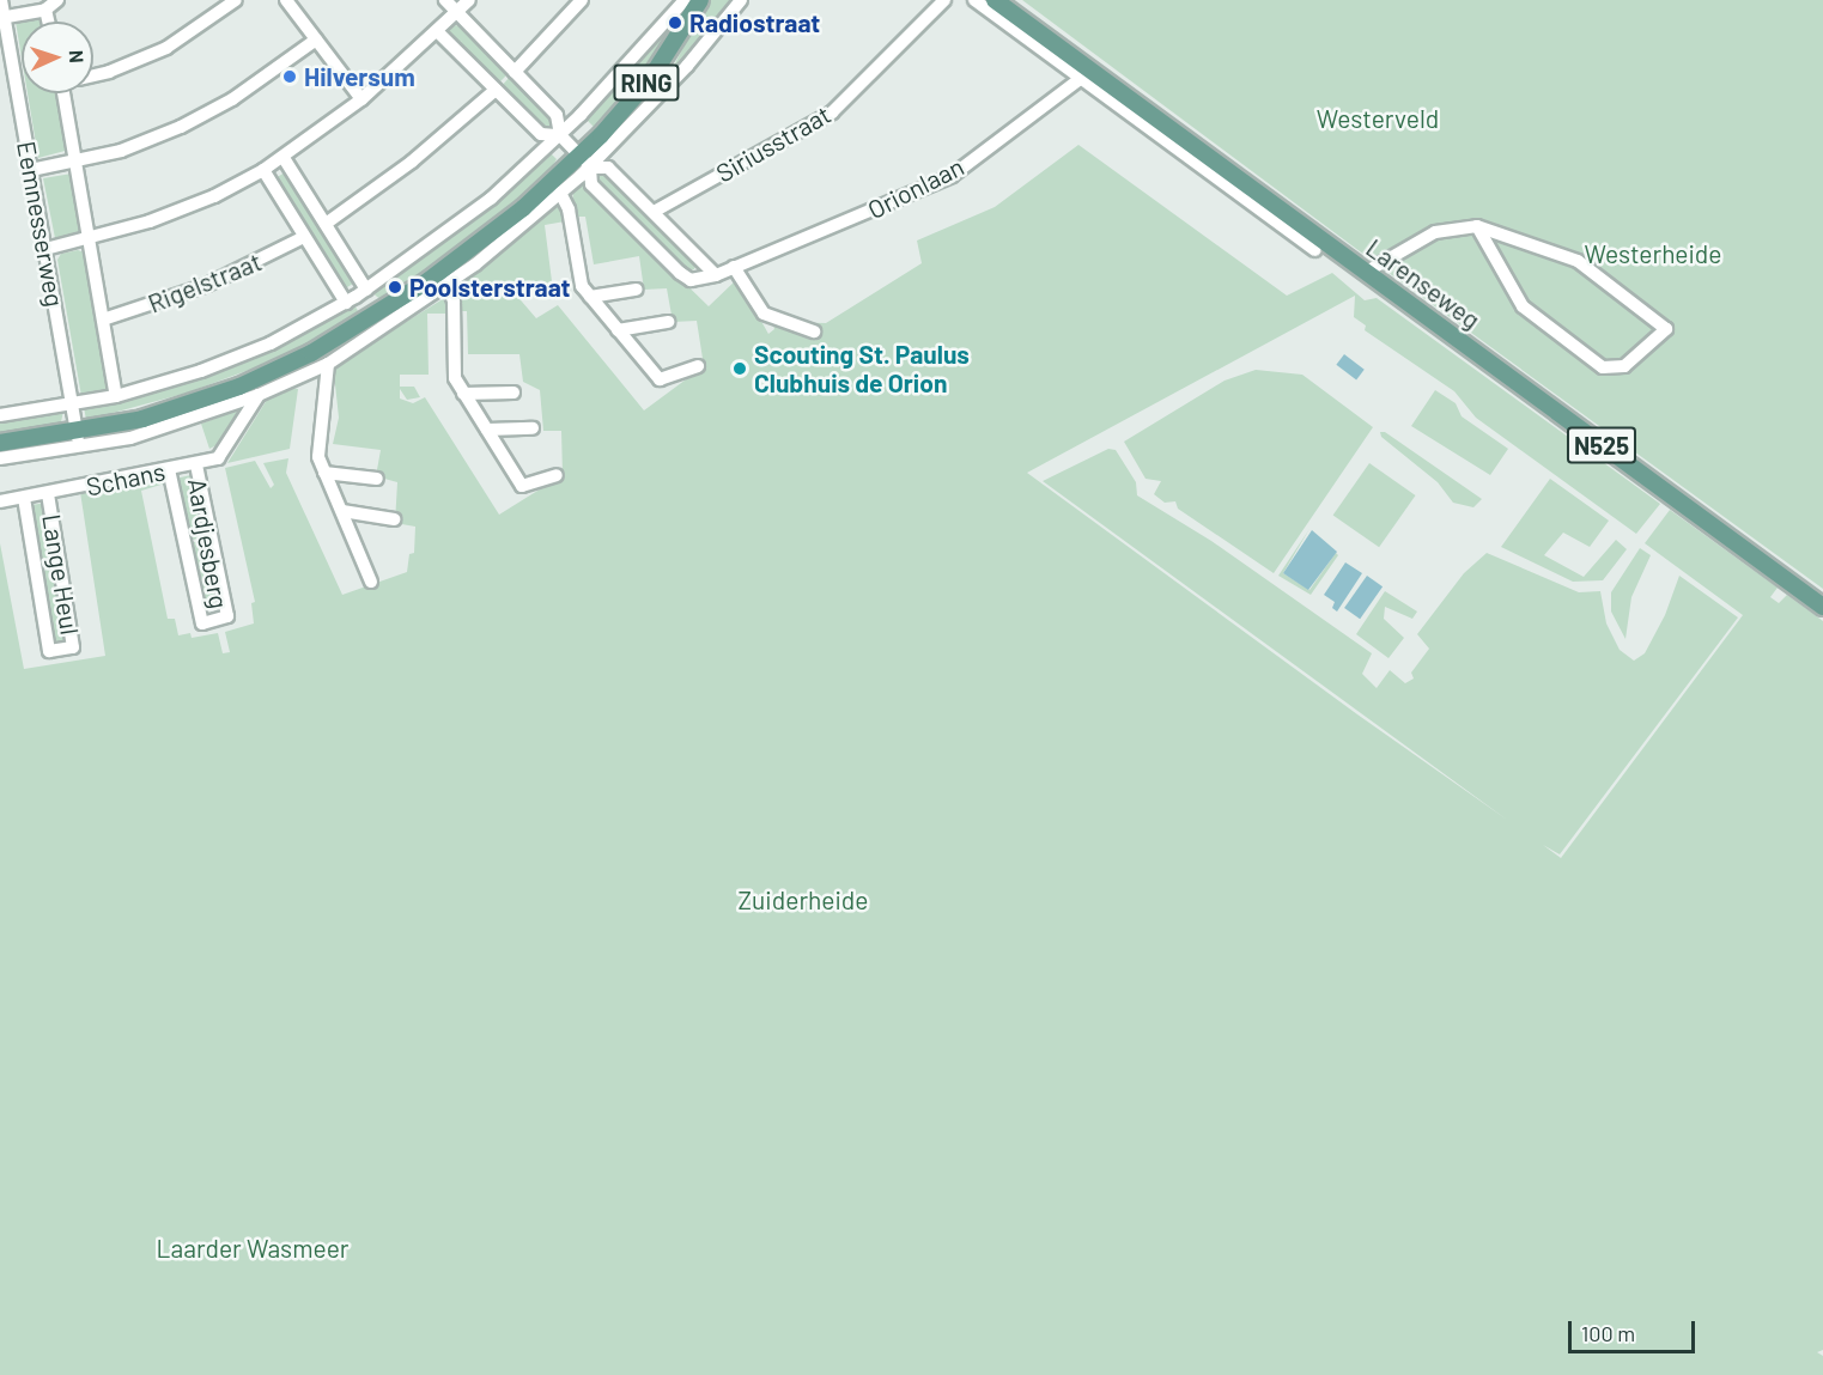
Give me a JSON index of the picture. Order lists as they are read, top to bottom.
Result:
{
  "streets": {
    "main road": ["RING", "Larenseweg", "N525"],
    "street": [
      "Siriusstraat",
      "Orionlaan",
      "Eemnesserweg",
      "Rigelstraat",
      "Schans",
      "Aardjesberg",
      "Lange Heul"
    ]
  },
  "crossings": [
    ["RING", "Orionlaan"],
    ["RING", "Eemnesserweg"],
    ["Siriusstraat", "Orionlaan"],
    ["Eemnesserweg", "Rigelstraat"],
    ["Schans", "Aardjesberg"],
    ["Schans", "Lange Heul"]
  ],
  "parks": [
    "Westerveld",
    "Westerheide",
    "Zuiderheide",
    "Laarder Wasmeer"
  ],
  "places": [
    "Radiostraat",
    "Hilversum",
    "Poolsterstraat",
    "Scouting St. Paulus Clubhuis de Orion"
  ],
  "scale_bar": "100 m",
  "north": "right"
}
